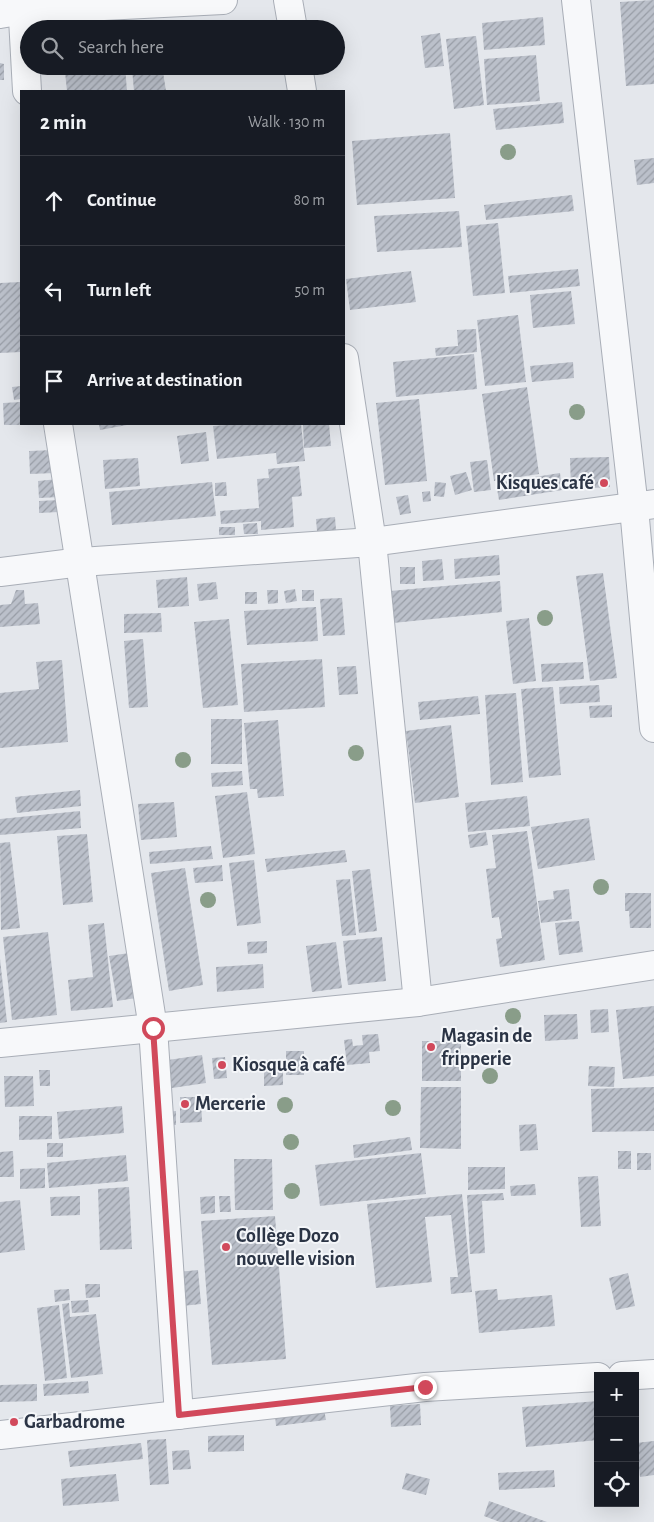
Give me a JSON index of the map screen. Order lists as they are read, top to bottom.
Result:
{
  "places": [
    "Kisques café",
    "Magasin de fripperie",
    "Kiosque à café",
    "Mercerie",
    "Collège Dozo nouvelle vision",
    "Garbadrome"
  ],
  "page": {
    "search": "Search here",
    "heading": ["2 min", "Walk · 130 m"],
    "list": [
      ["Continue", "80 m"],
      ["Turn left", "50 m"],
      "Arrive at destination"
    ],
    "map_buttons": ["+", "−"]
  }
}
